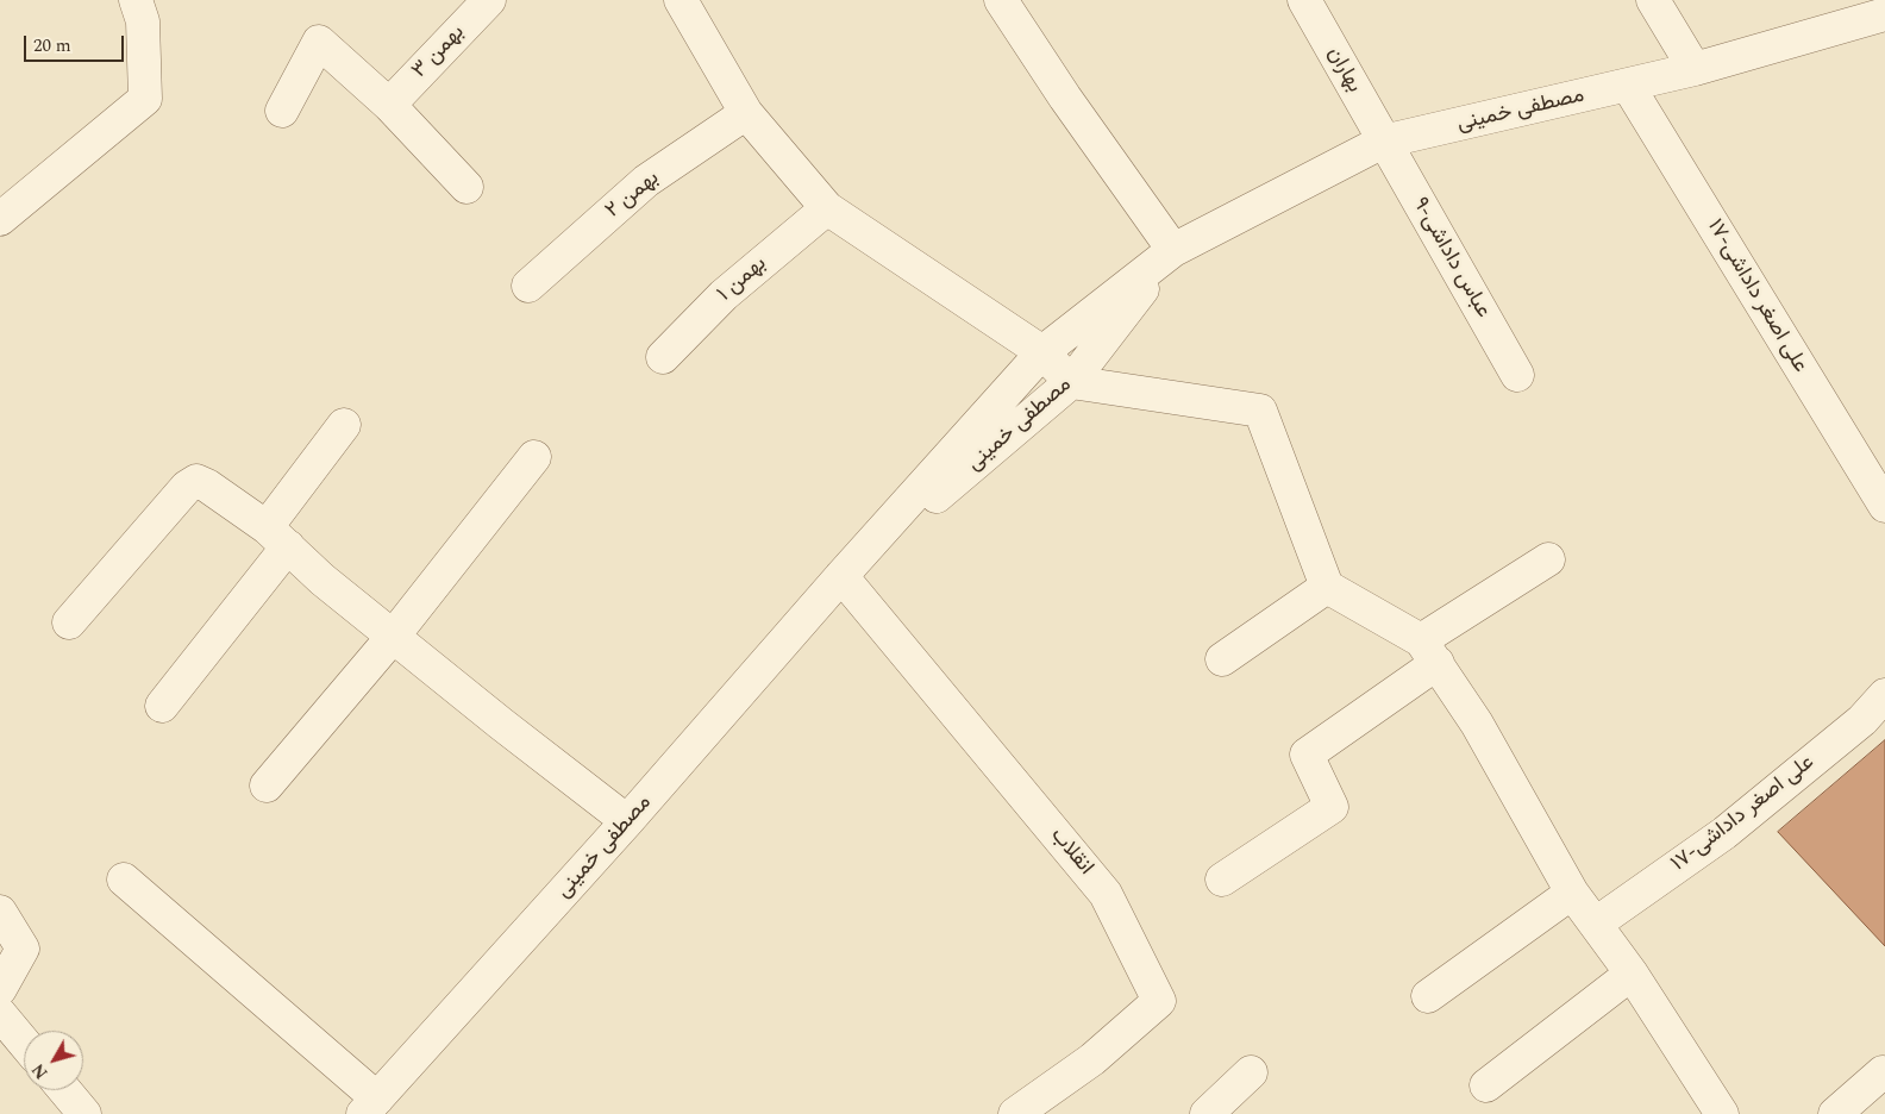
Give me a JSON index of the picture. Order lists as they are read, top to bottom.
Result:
{
  "streets": {
    "street": [
      "بهمن ۳",
      "بهاران",
      "مصطفی خمینی",
      "بهمن ۲",
      "عباس داداشی-۹",
      "بهمن ۱",
      "علی اصغر داداشی-۱۷",
      "انقلاب"
    ]
  },
  "crossings": [
    ["بهاران", "مصطفی خمینی"],
    ["بهاران", "عباس داداشی-۹"],
    ["مصطفی خمینی", "عباس داداشی-۹"],
    ["مصطفی خمینی", "علی اصغر داداشی-۱۷"],
    ["مصطفی خمینی", "انقلاب"]
  ],
  "scale_bar": "20 m",
  "north": "bottom left"
}
